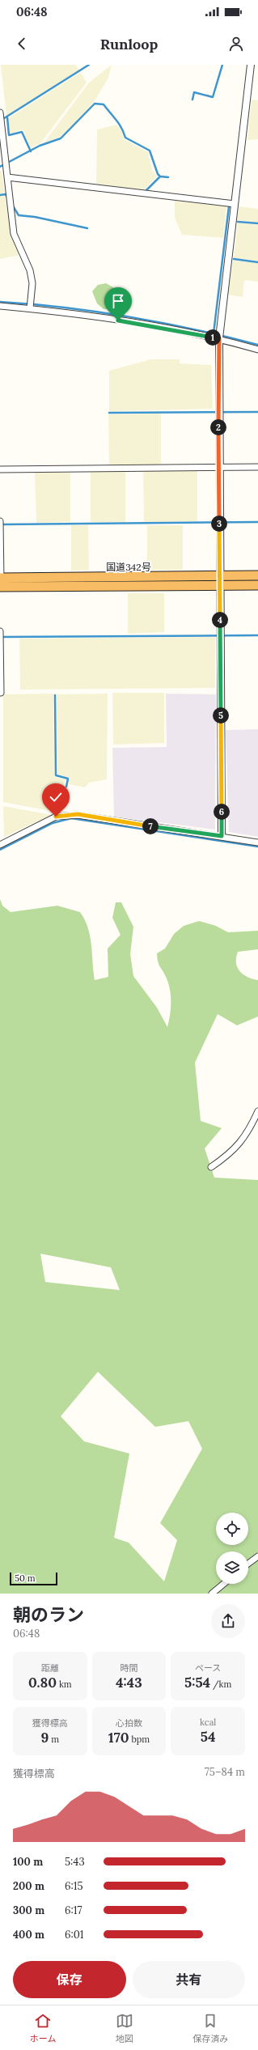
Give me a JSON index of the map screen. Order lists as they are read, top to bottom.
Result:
{
  "streets": {
    "highway": ["国道342号"]
  },
  "scale_bar": "50 m",
  "page": {
    "status": "06:48",
    "header": "Runloop",
    "pins": [
      "1",
      "2",
      "3",
      "4",
      "5",
      "6",
      "7"
    ],
    "scale": "50 m",
    "heading": ["朝のラン", "06:48"],
    "stats": [
      ["距離", "0.80 km"],
      ["時間", "4:43"],
      ["ペース", "5:54 /km"],
      ["獲得標高", "9 m"],
      ["心拍数", "170 bpm"],
      ["kcal", "54"]
    ],
    "chart": ["獲得標高", "75–84 m"],
    "list": [
      {
        "name": "100 m",
        "note": "5:43"
      },
      {
        "name": "200 m",
        "note": "6:15"
      },
      {
        "name": "300 m",
        "note": "6:17"
      },
      {
        "name": "400 m",
        "note": "6:01"
      }
    ],
    "buttons": ["保存", "共有"],
    "tabs": ["ホーム", "地図", "保存済み"]
  }
}
